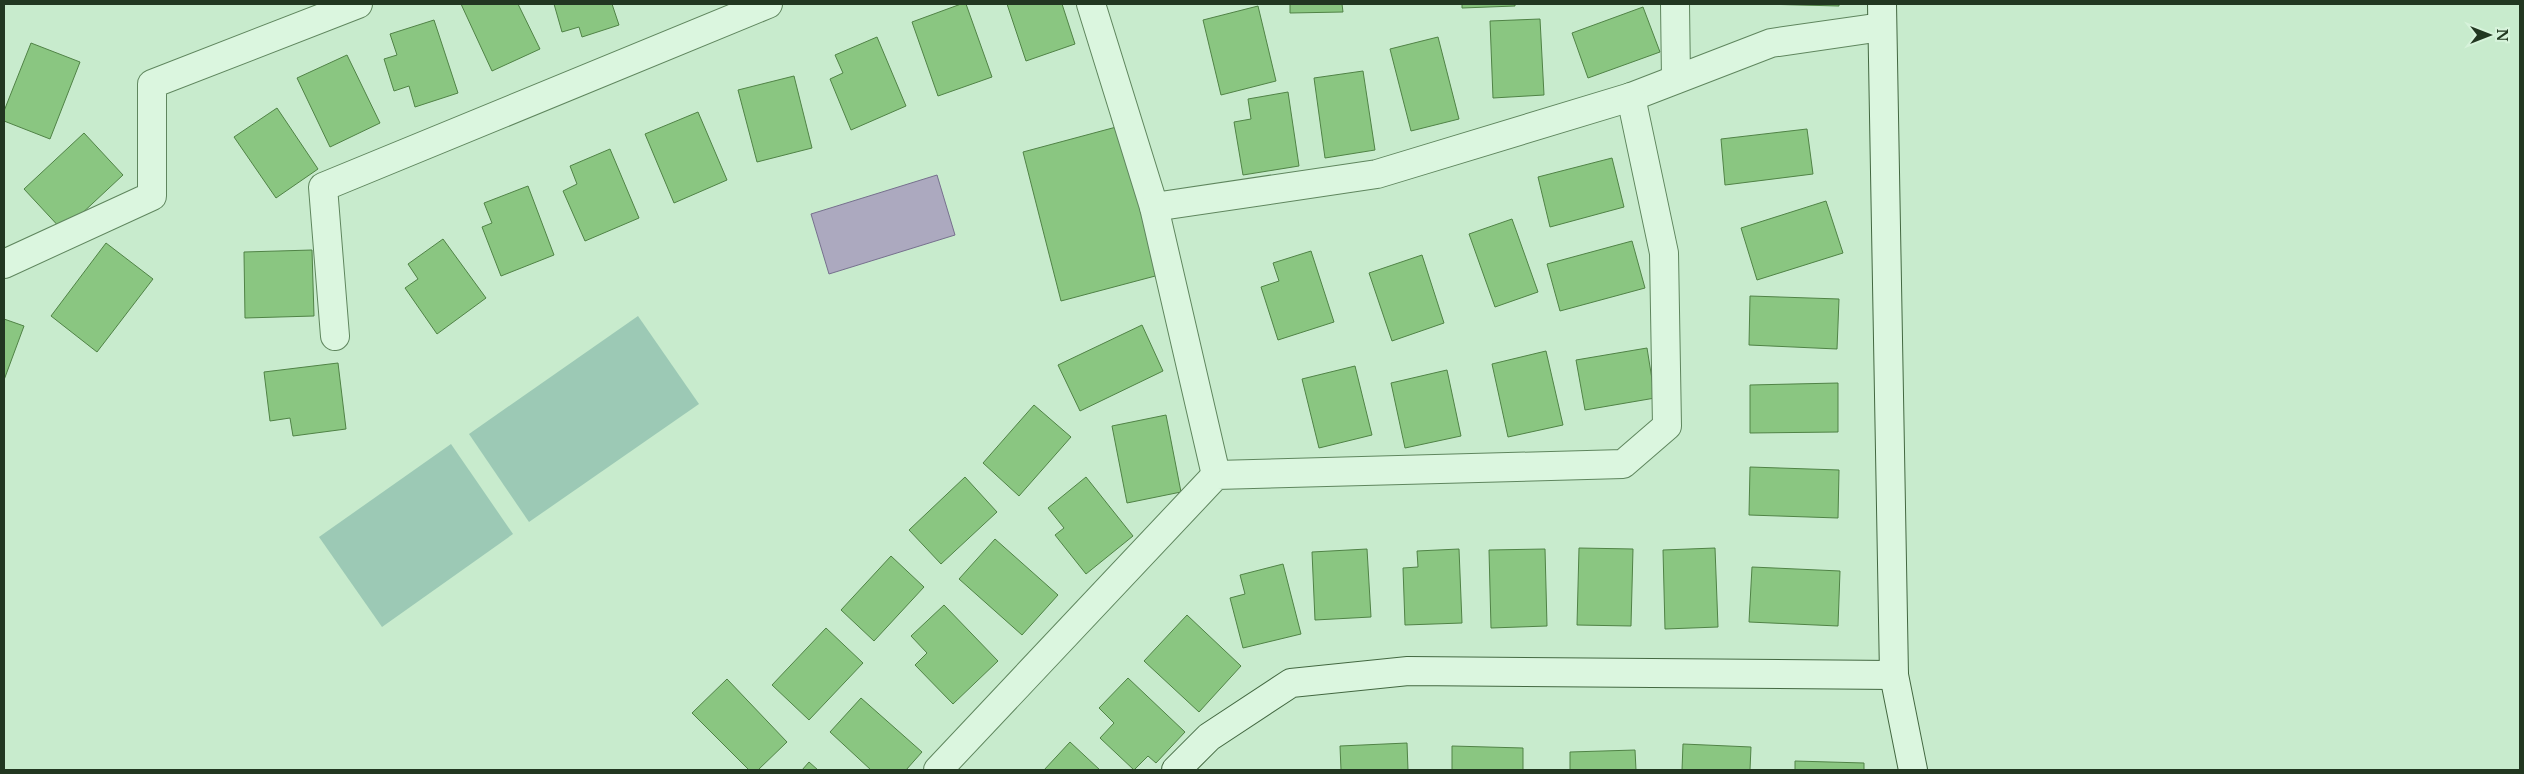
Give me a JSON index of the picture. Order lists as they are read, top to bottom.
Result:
{
  "north": "right"
}
